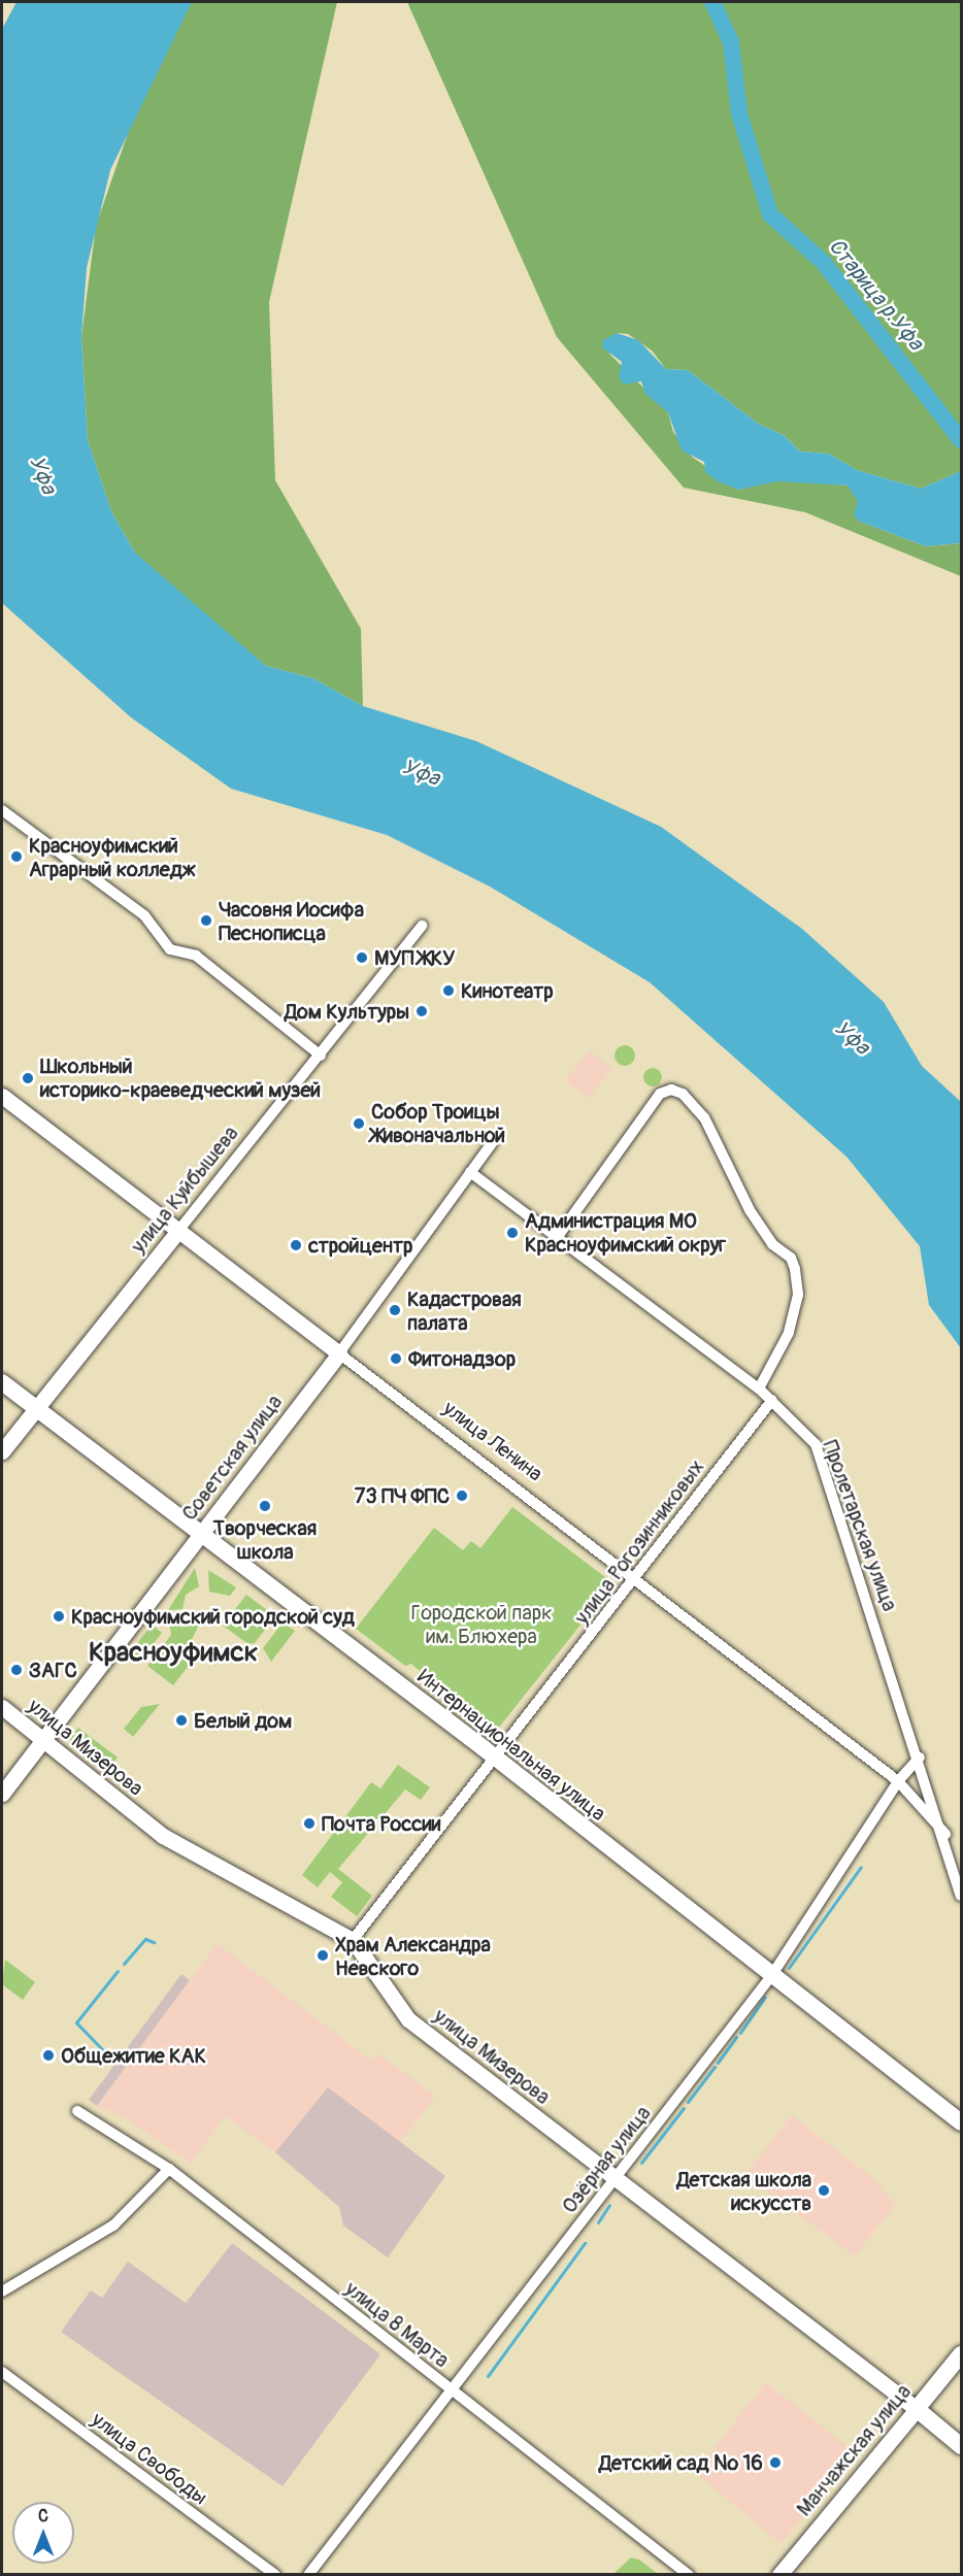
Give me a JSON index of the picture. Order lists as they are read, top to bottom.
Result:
{
  "streets": {
    "main road": [
      "улица Куйбышева",
      "улица Ленина",
      "Советская улица",
      "Интернациональная улица",
      "улица Мизерова",
      "Манчажская улица"
    ],
    "street": [
      "Пролетарская улица",
      "улица Рогозинниковых",
      "Озёрная улица",
      "улица 8 Марта",
      "улица Свободы"
    ]
  },
  "crossings": [
    ["улица Куйбышева", "улица Ленина"],
    ["улица Куйбышева", "Интернациональная улица"],
    ["улица Ленина", "Советская улица"],
    ["улица Ленина", "Пролетарская улица"],
    ["улица Ленина", "улица Рогозинниковых"],
    ["улица Ленина", "Озёрная улица"],
    ["Советская улица", "Пролетарская улица"],
    ["Советская улица", "Интернациональная улица"],
    ["Советская улица", "улица Мизерова"],
    ["Пролетарская улица", "улица Рогозинниковых"],
    ["Пролетарская улица", "Озёрная улица"],
    ["улица Рогозинниковых", "Интернациональная улица"],
    ["улица Рогозинниковых", "улица Мизерова"],
    ["Интернациональная улица", "Озёрная улица"],
    ["улица Мизерова", "Озёрная улица"],
    ["улица Мизерова", "Манчажская улица"],
    ["Озёрная улица", "улица 8 Марта"]
  ],
  "districts": ["Красноуфимск"],
  "water": ["Старица р.Уфа", "Уфа"],
  "parks": ["Городской парк им. Блюхера"],
  "places": [
    "Красноуфимский Аграрный колледж",
    "Часовня Иосифа Песнописца",
    "МУП ЖКУ",
    "Кинотеатр",
    "Дом Культуры",
    "Школьный историко-краеведческий музей",
    "Собор Троицы Живоначальной",
    "Администрация МО Красноуфимский округ",
    "стройцентр",
    "Кадастровая палата",
    "Фитонадзор",
    "73 ПЧ ФПС",
    "Творческая школа",
    "Красноуфимский городской суд",
    "ЗАГС",
    "Белый дом",
    "Почта России",
    "Храм Александра Невского",
    "Общежитие КАК",
    "Детская школа искусств",
    "Детский сад № 16"
  ],
  "north": "top"
}
